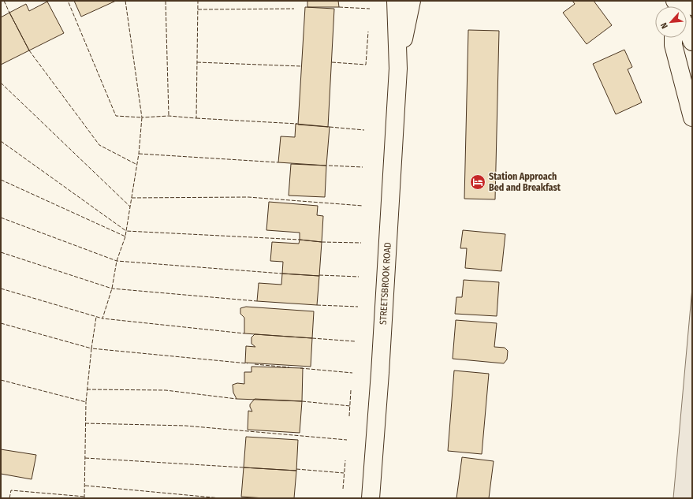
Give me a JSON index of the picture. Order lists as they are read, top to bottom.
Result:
{
  "streets": {
    "main road": ["STREETSBROOK ROAD"]
  },
  "places": {
    "hotel": ["Station Approach Bed and Breakfast"]
  },
  "north": "bottom left"
}
